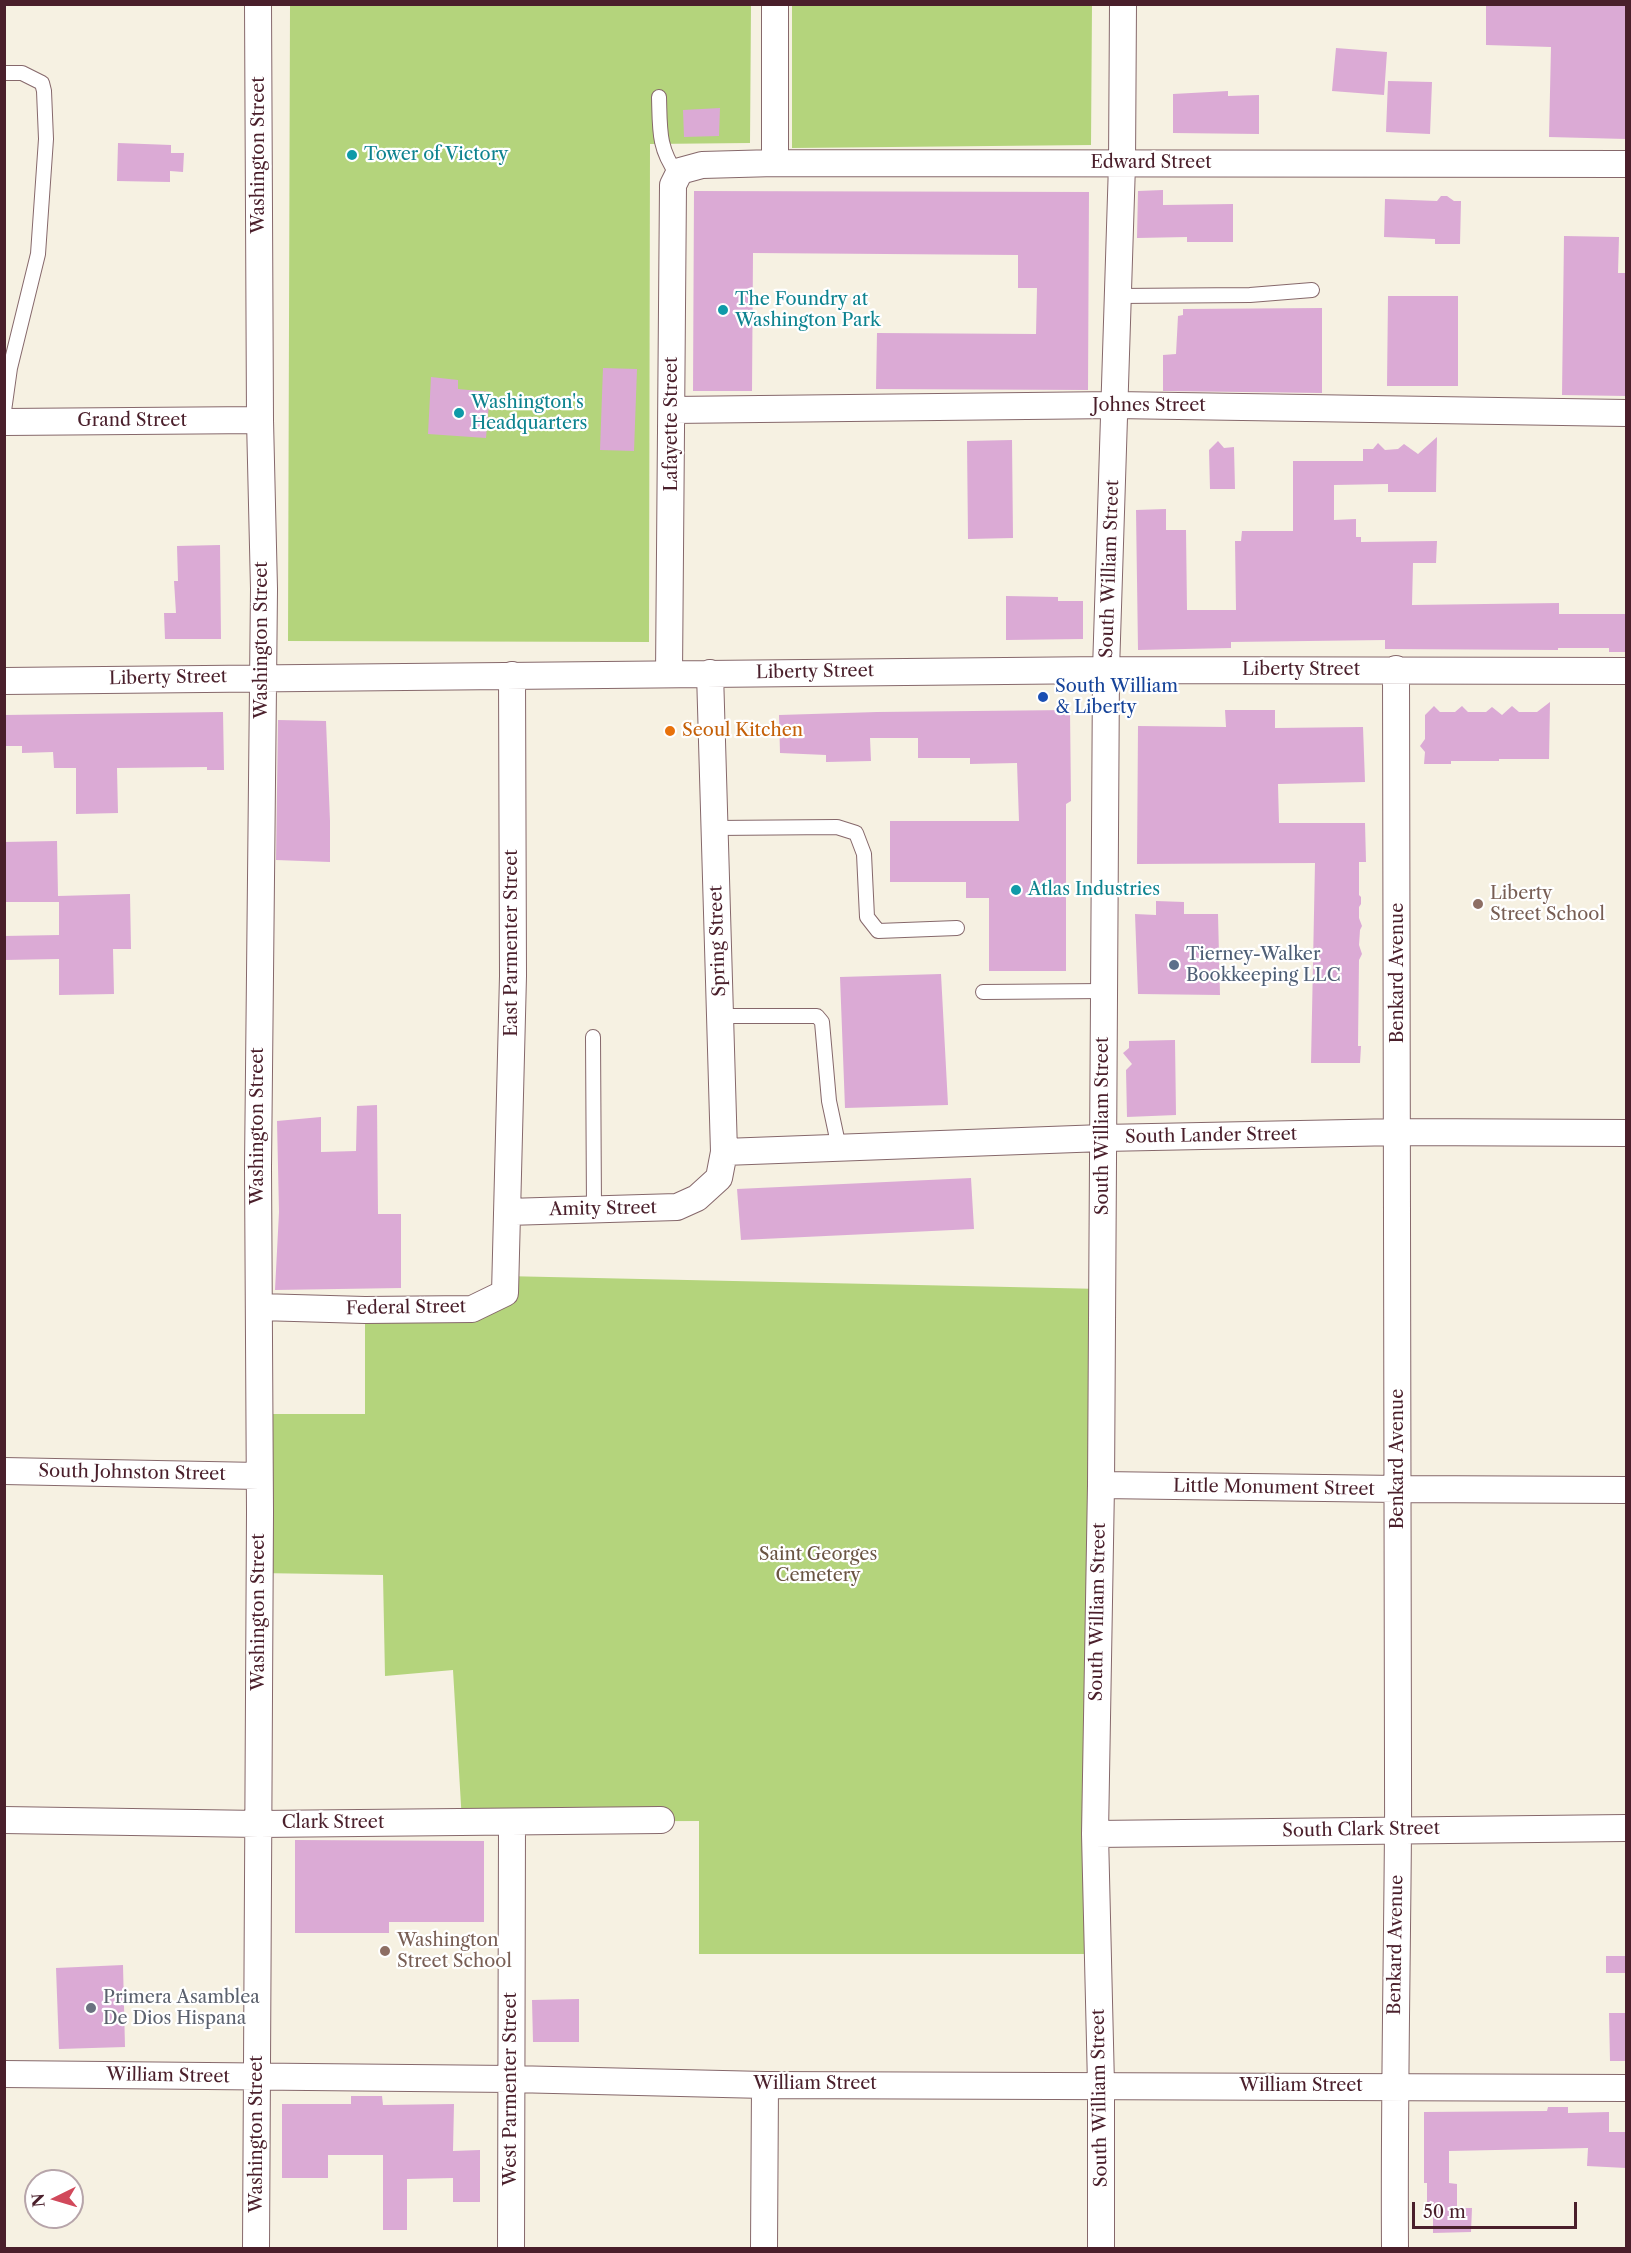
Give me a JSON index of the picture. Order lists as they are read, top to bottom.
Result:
{
  "streets": {
    "street": [
      "Washington Street",
      "Edward Street",
      "Johnes Street",
      "Grand Street",
      "Lafayette Street",
      "South William Street",
      "Liberty Street",
      "Spring Street",
      "East Parmenter Street",
      "Benkard Avenue",
      "South Lander Street",
      "Amity Street",
      "Federal Street",
      "South Johnston Street",
      "Little Monument Street",
      "Clark Street",
      "South Clark Street",
      "William Street",
      "West Parmenter Street"
    ]
  },
  "crossings": [
    ["Washington Street", "Grand Street"],
    ["Washington Street", "Liberty Street"],
    ["Washington Street", "Federal Street"],
    ["Washington Street", "South Johnston Street"],
    ["Washington Street", "Clark Street"],
    ["Washington Street", "William Street"],
    ["Edward Street", "Lafayette Street"],
    ["Edward Street", "South William Street"],
    ["Johnes Street", "Lafayette Street"],
    ["Johnes Street", "South William Street"],
    ["Lafayette Street", "Liberty Street"],
    ["South William Street", "Liberty Street"],
    ["South William Street", "South Lander Street"],
    ["South William Street", "Little Monument Street"],
    ["South William Street", "South Clark Street"],
    ["South William Street", "William Street"],
    ["Liberty Street", "Spring Street"],
    ["Liberty Street", "East Parmenter Street"],
    ["Liberty Street", "Benkard Avenue"],
    ["Spring Street", "South Lander Street"],
    ["Spring Street", "Amity Street"],
    ["East Parmenter Street", "Amity Street"],
    ["East Parmenter Street", "Federal Street"],
    ["Benkard Avenue", "South Lander Street"],
    ["Benkard Avenue", "Little Monument Street"],
    ["Benkard Avenue", "South Clark Street"],
    ["Benkard Avenue", "William Street"],
    ["Amity Street", "Federal Street"],
    ["Clark Street", "West Parmenter Street"],
    ["William Street", "West Parmenter Street"]
  ],
  "parks": ["Saint Georges Cemetery"],
  "places": [
    "Tower of Victory",
    "The Foundry at Washington Park",
    "Washington's Headquarters",
    "South William & Liberty",
    "Seoul Kitchen",
    "Atlas Industries",
    "Liberty Street School",
    "Tierney-Walker Bookkeeping LLC",
    "Washington Street School",
    "Primera Asamblea De Dios Hispana"
  ],
  "scale_bar": "50 m",
  "north": "left"
}
